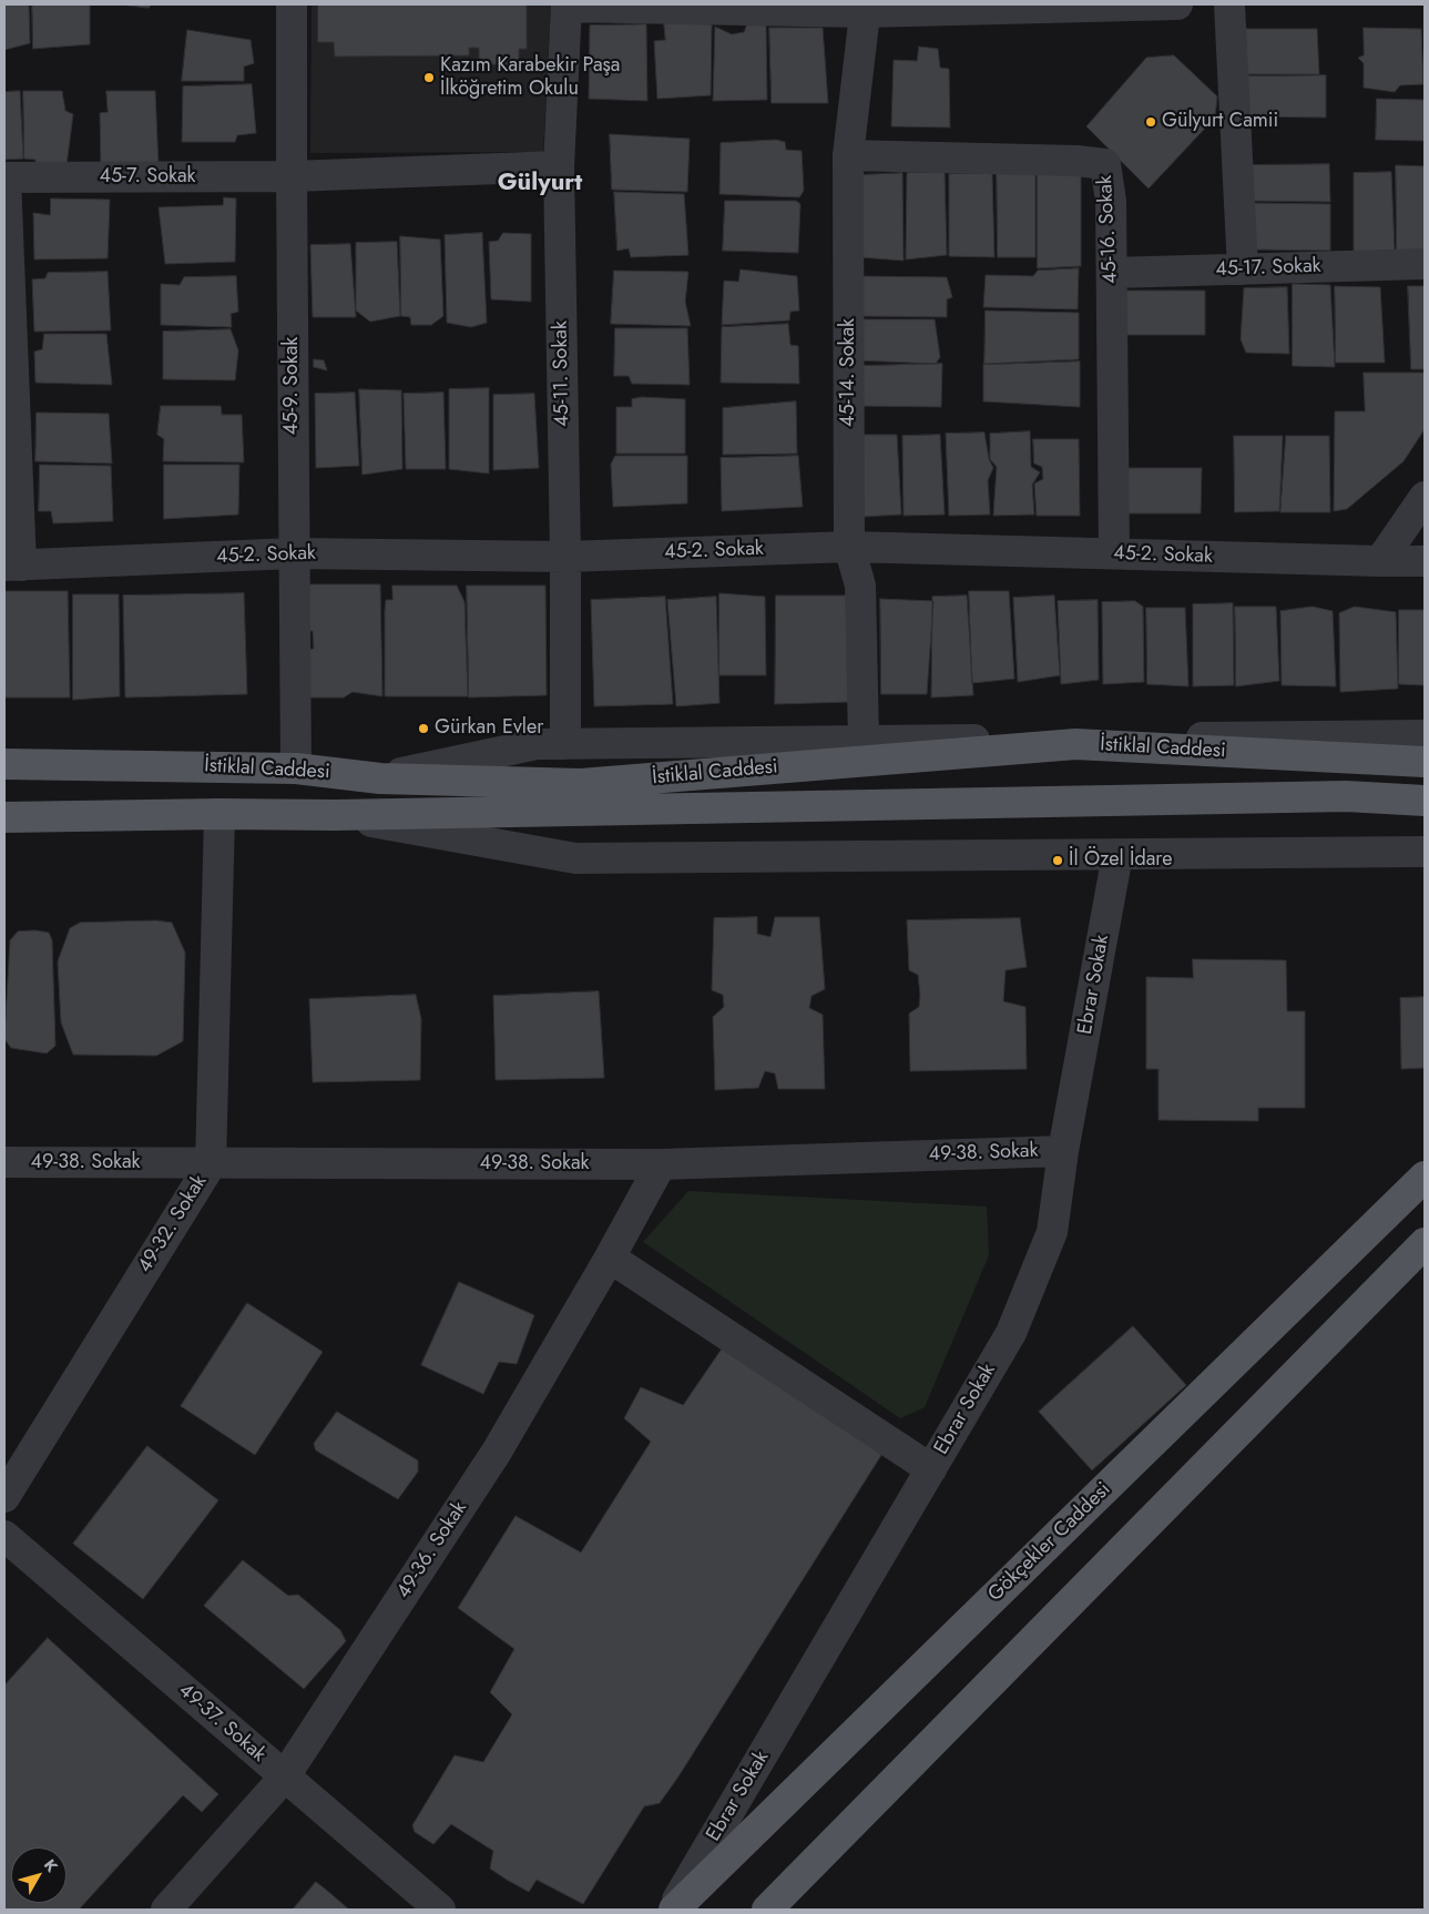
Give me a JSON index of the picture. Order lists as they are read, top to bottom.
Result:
{
  "streets": {
    "main road": ["İstiklal Caddesi", "Gökçekler Caddesi"],
    "street": [
      "45-7. Sokak",
      "45-16. Sokak",
      "45-17. Sokak",
      "45-14. Sokak",
      "45-11. Sokak",
      "45-9. Sokak",
      "45-2. Sokak",
      "Ebrar Sokak",
      "49-38. Sokak",
      "49-32. Sokak",
      "49-36. Sokak",
      "49-37. Sokak"
    ]
  },
  "crossings": [
    ["45-7. Sokak", "45-11. Sokak"],
    ["45-7. Sokak", "45-9. Sokak"],
    ["45-16. Sokak", "45-17. Sokak"],
    ["45-16. Sokak", "45-14. Sokak"],
    ["45-16. Sokak", "45-2. Sokak"],
    ["45-14. Sokak", "45-2. Sokak"],
    ["45-11. Sokak", "45-2. Sokak"],
    ["45-9. Sokak", "45-2. Sokak"],
    ["45-9. Sokak", "İstiklal Caddesi"],
    ["İstiklal Caddesi", "49-32. Sokak"],
    ["Ebrar Sokak", "49-38. Sokak"],
    ["Ebrar Sokak", "Gökçekler Caddesi"],
    ["49-38. Sokak", "49-32. Sokak"],
    ["49-38. Sokak", "49-36. Sokak"],
    ["49-36. Sokak", "49-37. Sokak"]
  ],
  "districts": ["Gülyurt"],
  "places": [
    "Kazım Karabekir Paşa İlköğretim Okulu",
    "Gülyurt Camii",
    "Gürkan Evler",
    "İl Özel İdare"
  ],
  "north": "top right"
}
